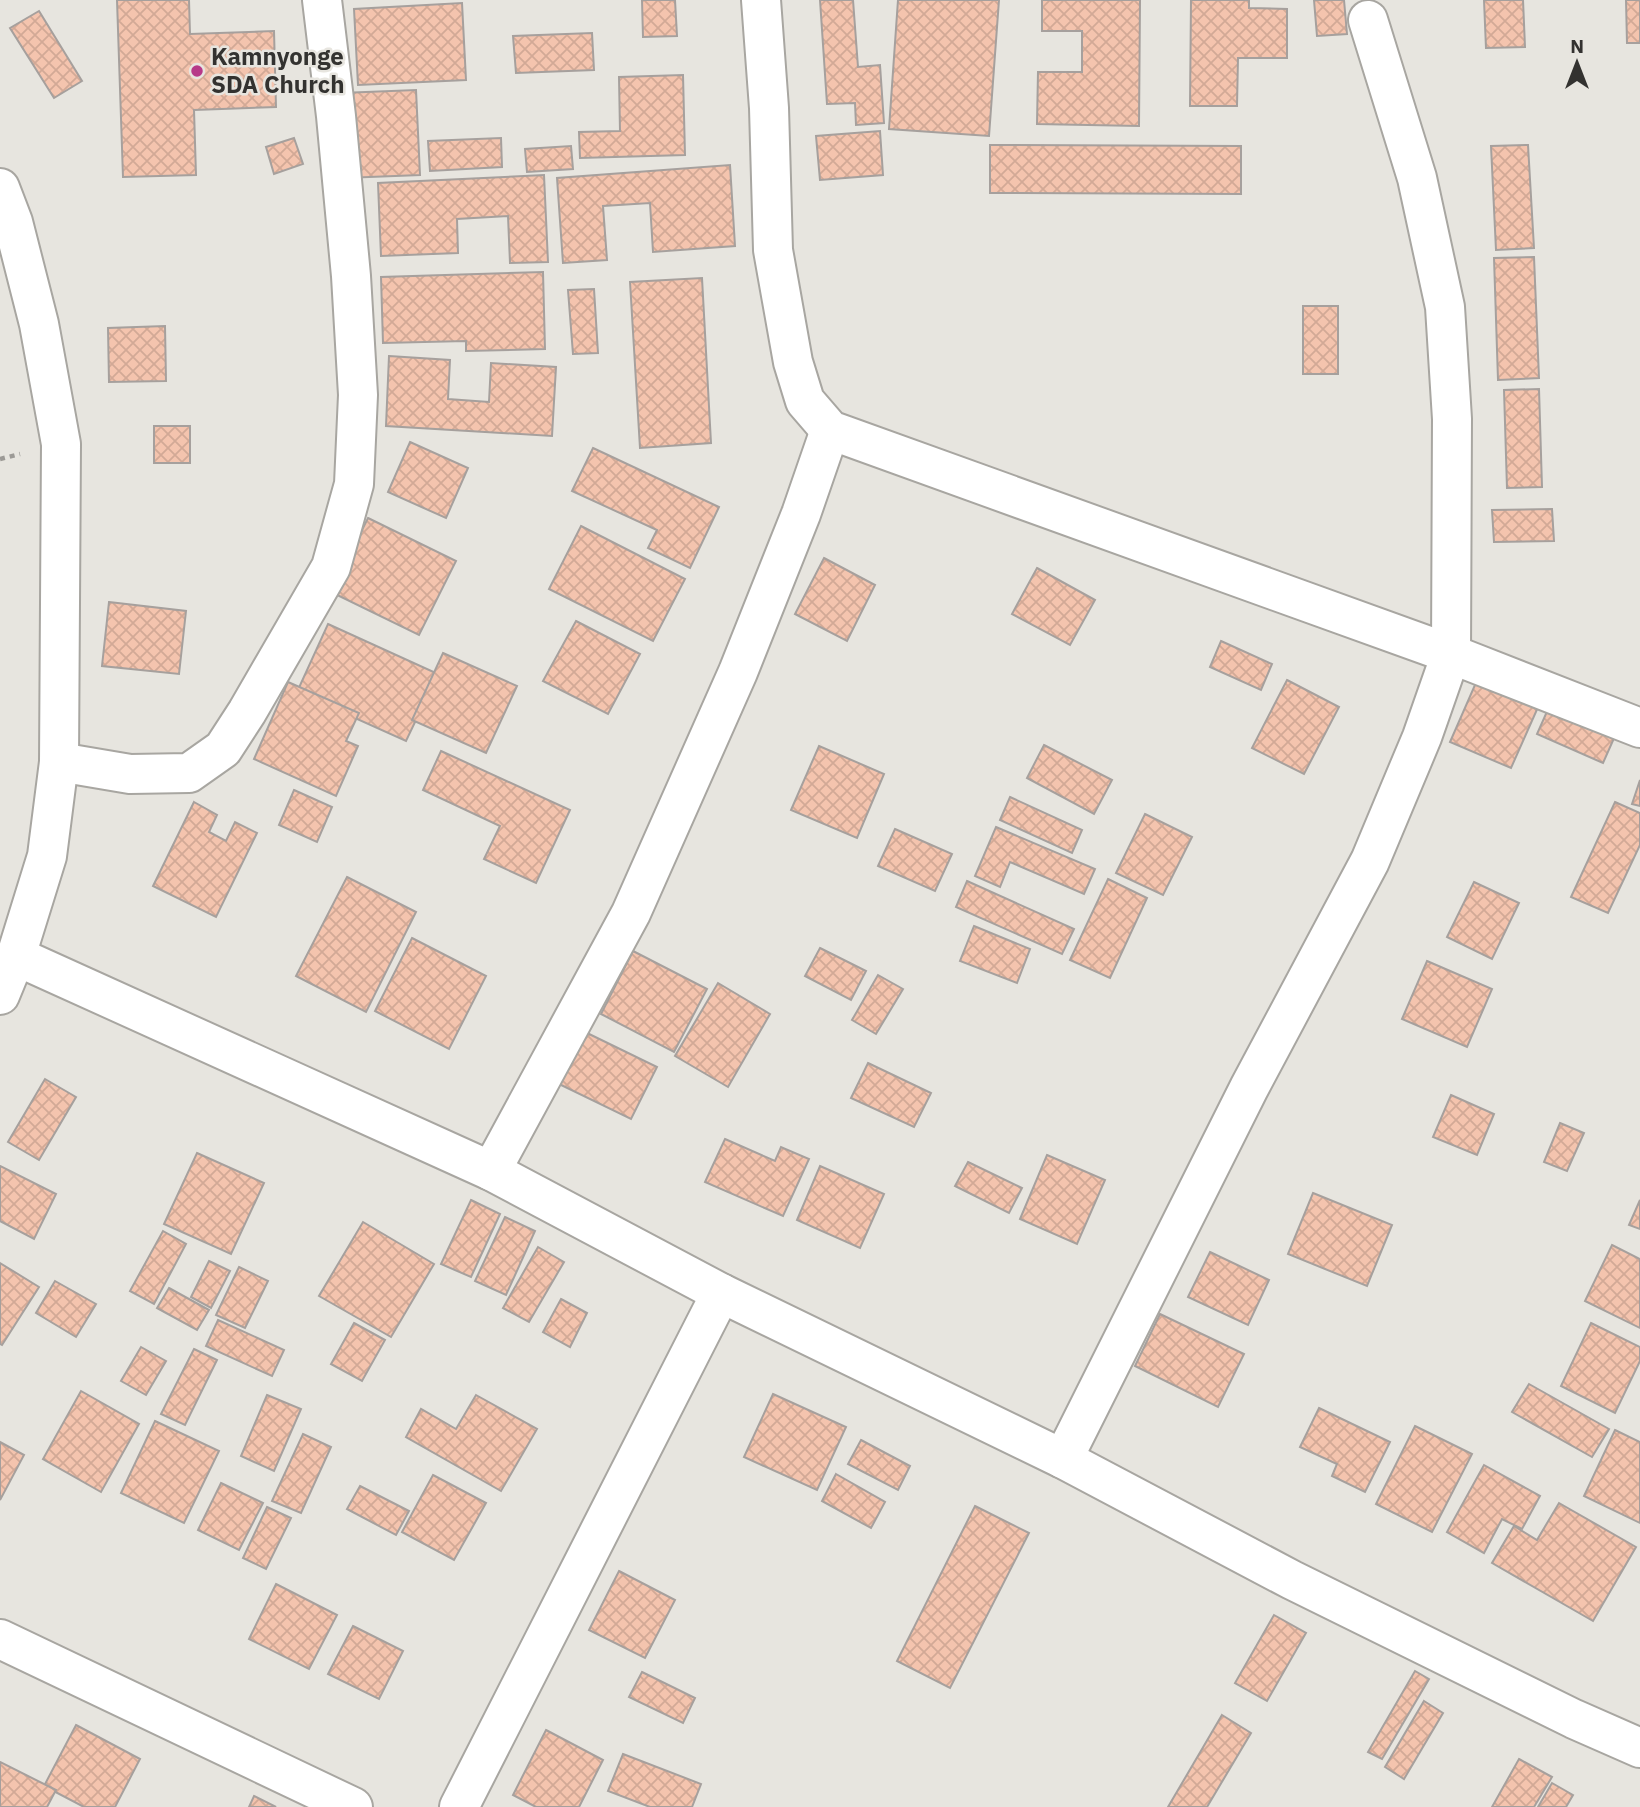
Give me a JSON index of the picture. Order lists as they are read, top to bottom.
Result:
{
  "places": ["Kamnyonge SDA Church"],
  "north": "top"
}
